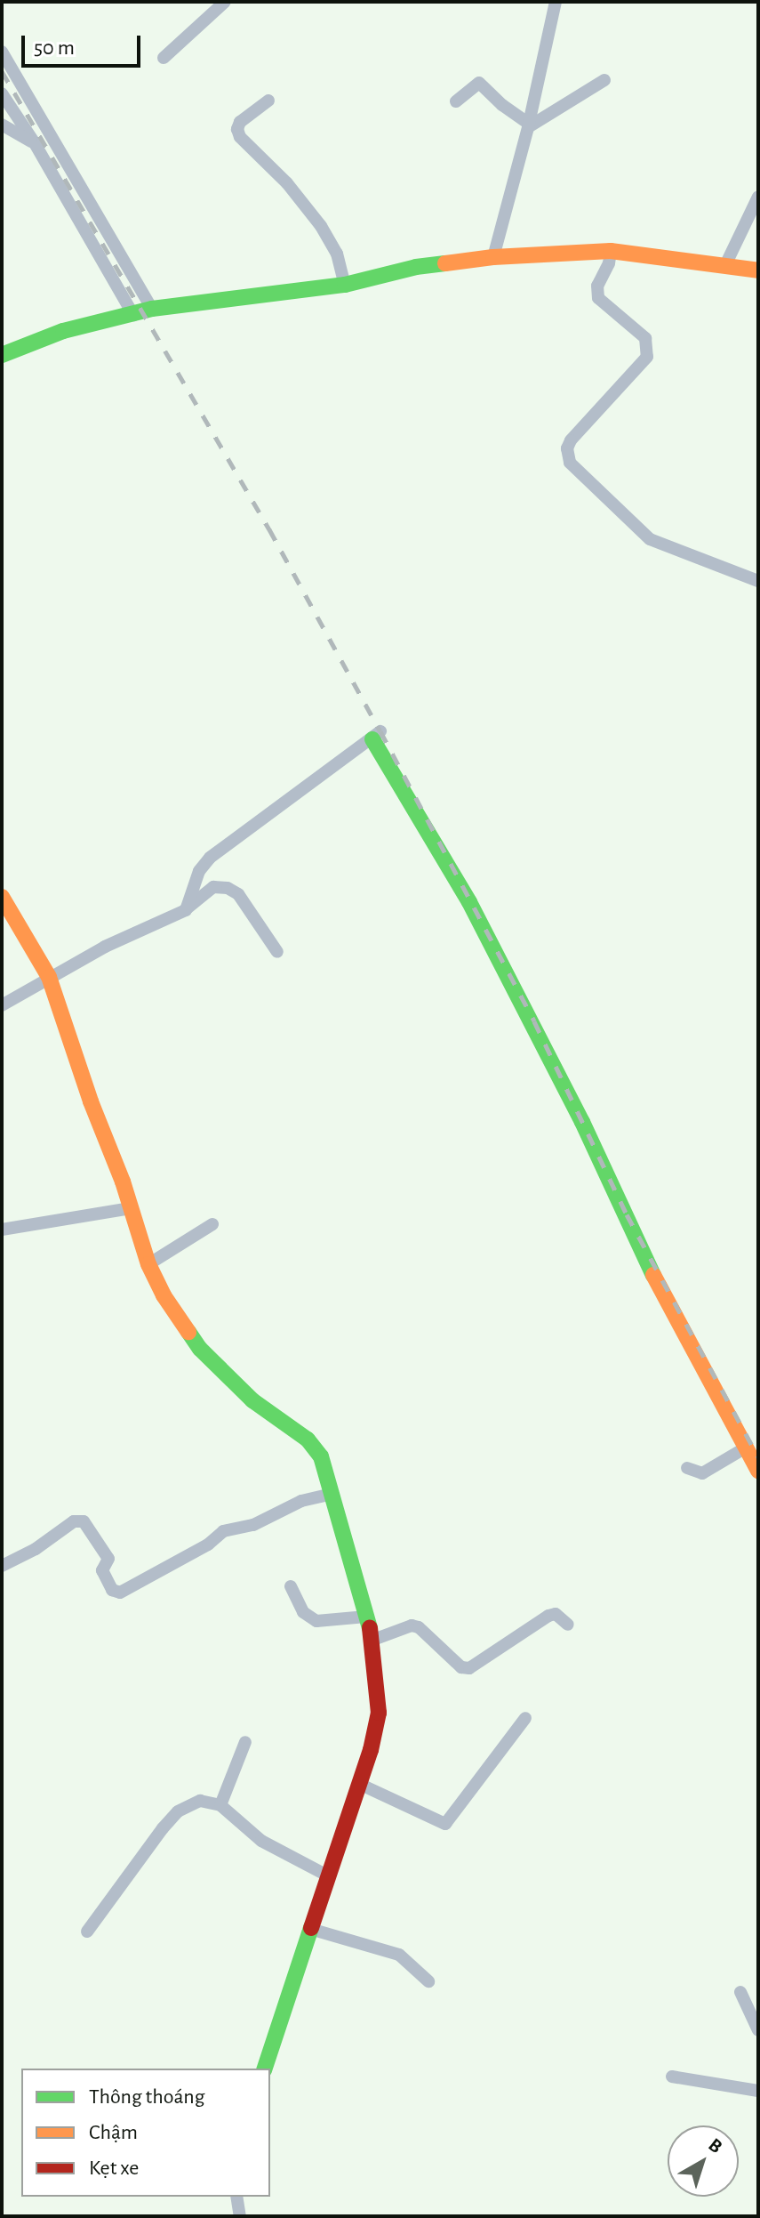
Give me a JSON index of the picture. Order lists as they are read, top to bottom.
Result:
{
  "legend": ["Thông thoáng", "Chậm", "Kẹt xe"],
  "scale_bar": "50 m",
  "north": "top right"
}
